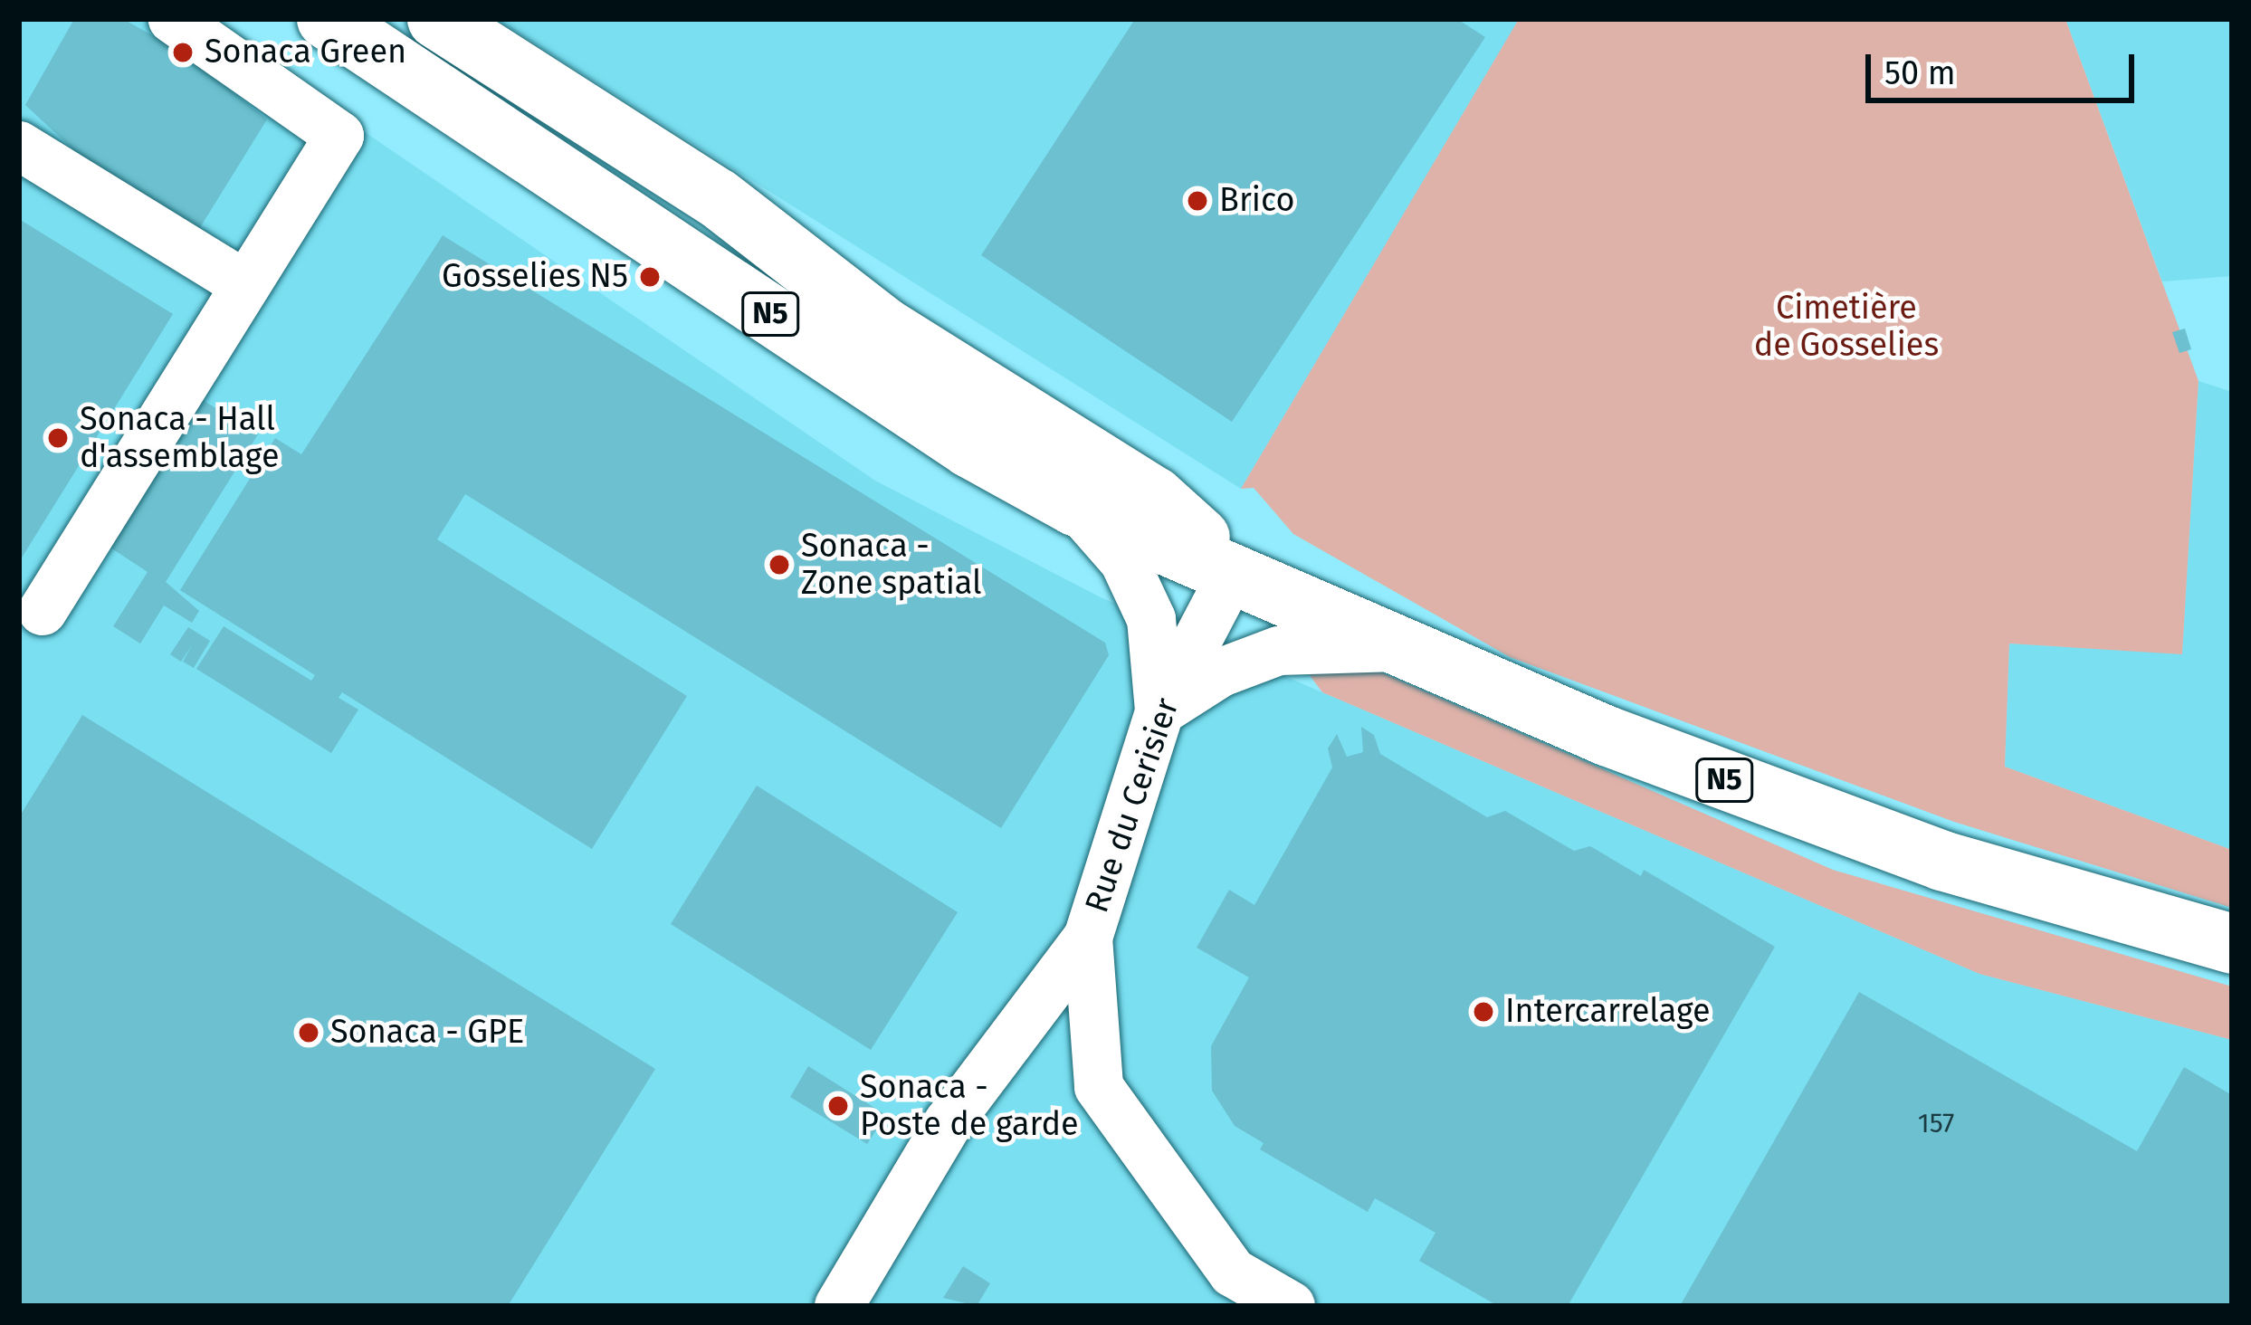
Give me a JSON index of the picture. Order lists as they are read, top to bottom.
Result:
{
  "streets": {
    "main road": ["N5"],
    "street": ["Rue du Cerisier"]
  },
  "crossings": [
    ["N5", "Rue du Cerisier"]
  ],
  "parks": ["Cimetière de Gosselies"],
  "places": [
    "Sonaca Green",
    "Brico",
    "Gosselies N5",
    "Sonaca - Hall d'assemblage",
    "Sonaca - Zone spatial",
    "Intercarrelage",
    "Sonaca - GPE",
    "Sonaca - Poste de garde"
  ],
  "house_numbers": ["157"],
  "scale_bar": "50 m"
}
